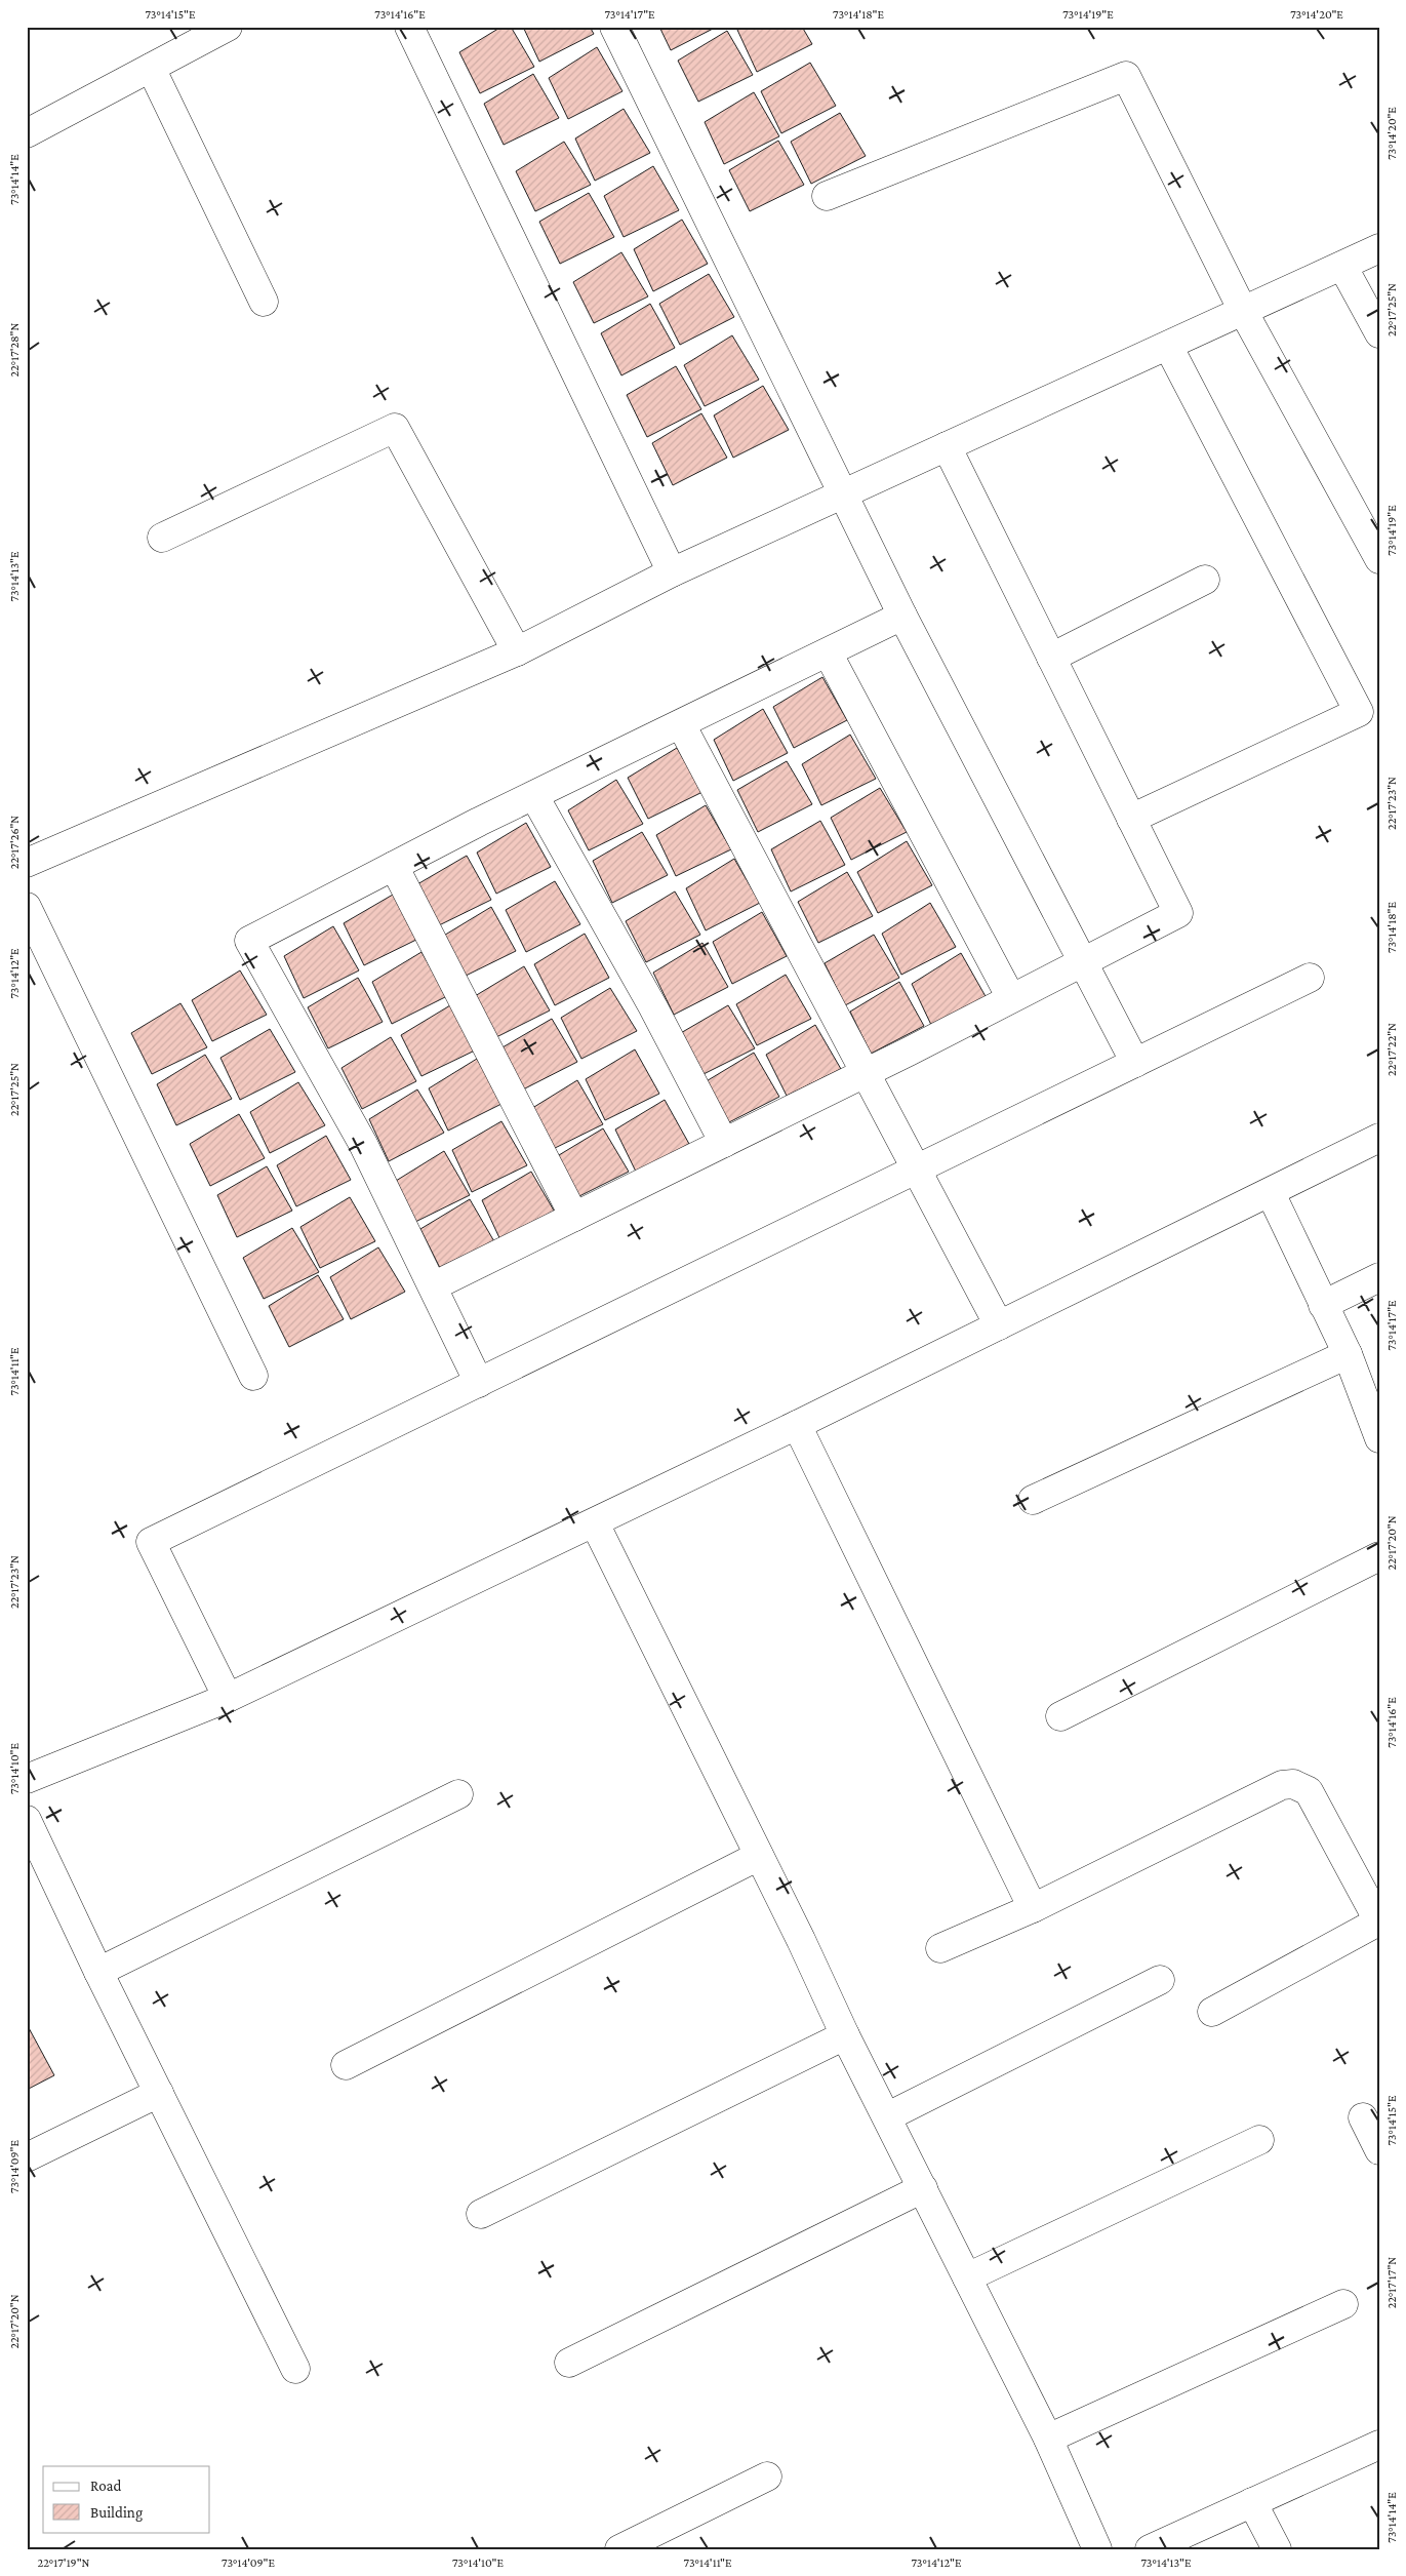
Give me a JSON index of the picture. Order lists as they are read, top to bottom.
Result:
{
  "legend": ["Road", "Building"],
  "coordinates": [
    "73°14'15\"E",
    "73°14'16\"E",
    "73°14'17\"E",
    "73°14'18\"E",
    "73°14'19\"E",
    "73°14'20\"E",
    "73°14'14\"E",
    "22°17'25\"N",
    "22°17'28\"N",
    "73°14'13\"E",
    "22°17'23\"N",
    "22°17'26\"N",
    "73°14'12\"E",
    "22°17'22\"N",
    "73°14'11\"E",
    "22°17'20\"N",
    "73°14'10\"E",
    "73°14'09\"E",
    "22°17'17\"N",
    "22°17'19\"N"
  ]
}
